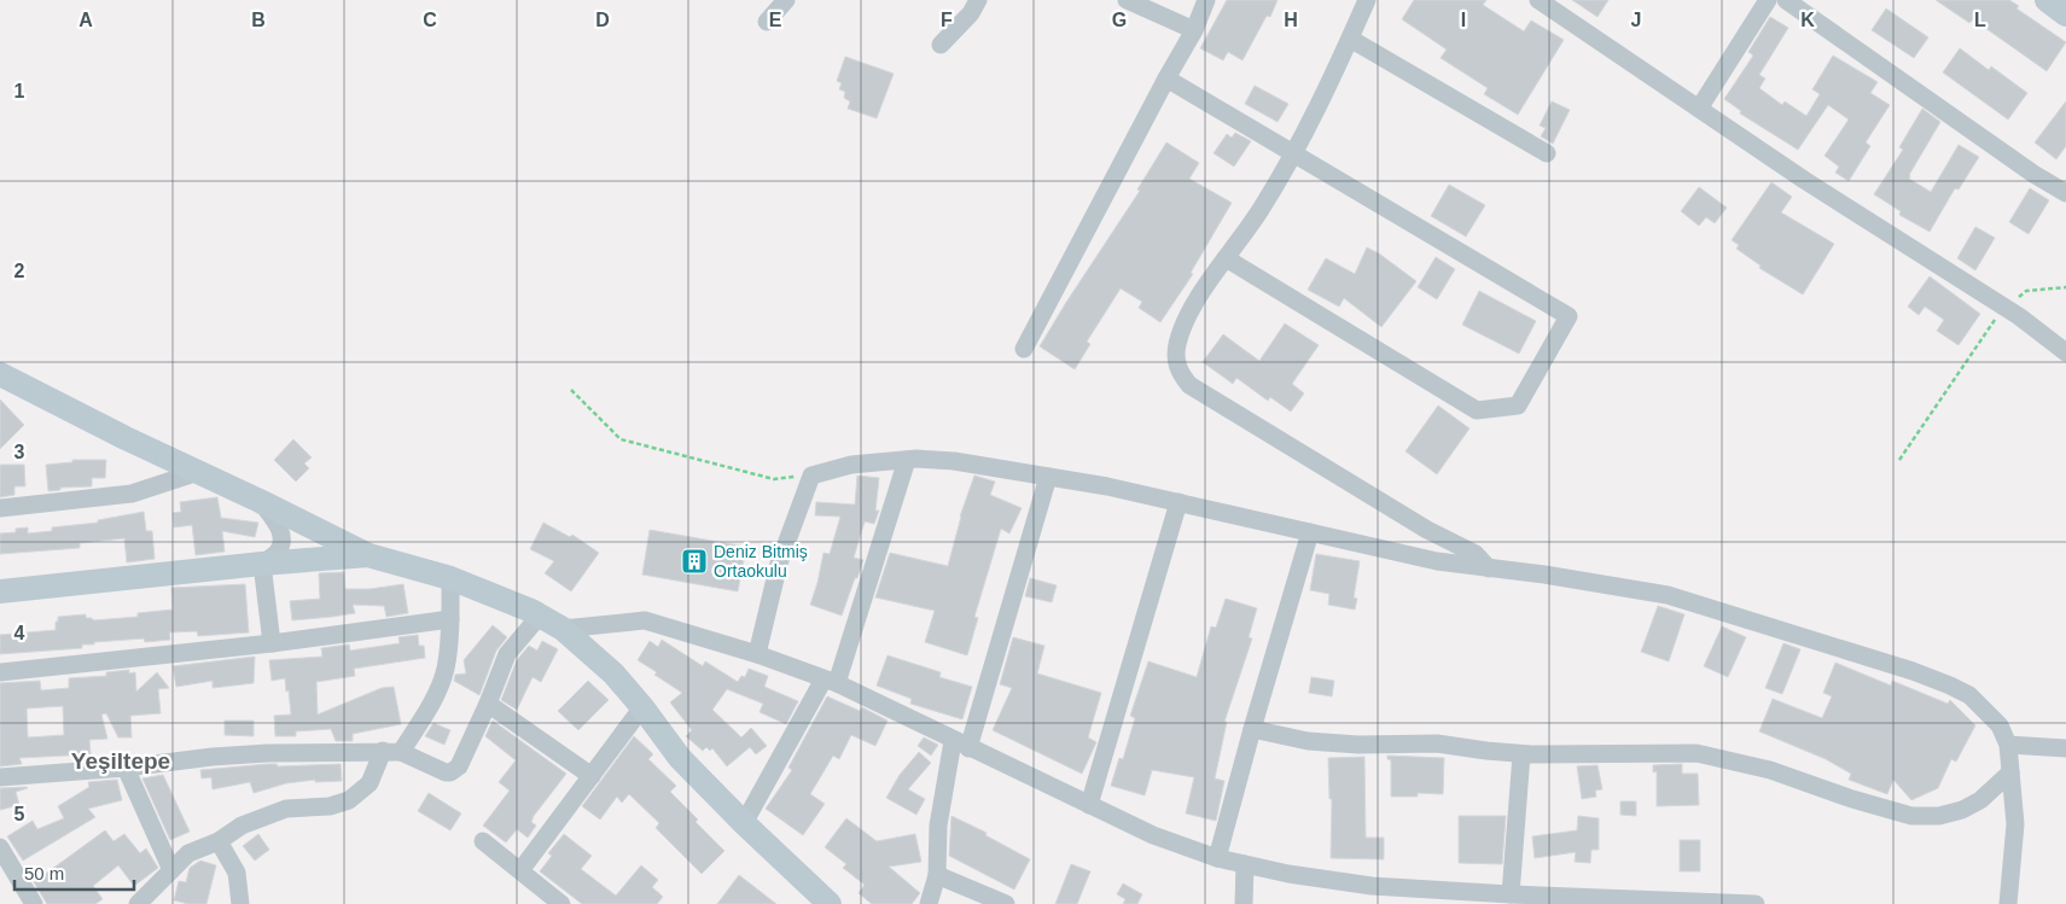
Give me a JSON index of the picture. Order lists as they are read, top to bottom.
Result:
{
  "districts": ["Yeşiltepe"],
  "places": {
    "building": ["Deniz Bitmiş Ortaokulu"]
  },
  "scale_bar": "50 m",
  "grid": {
    "columns": [
      "A",
      "B",
      "C",
      "D",
      "E",
      "F",
      "G",
      "H",
      "I",
      "J",
      "K",
      "L"
    ],
    "rows": [
      "1",
      "2",
      "3",
      "4",
      "5"
    ]
  }
}
